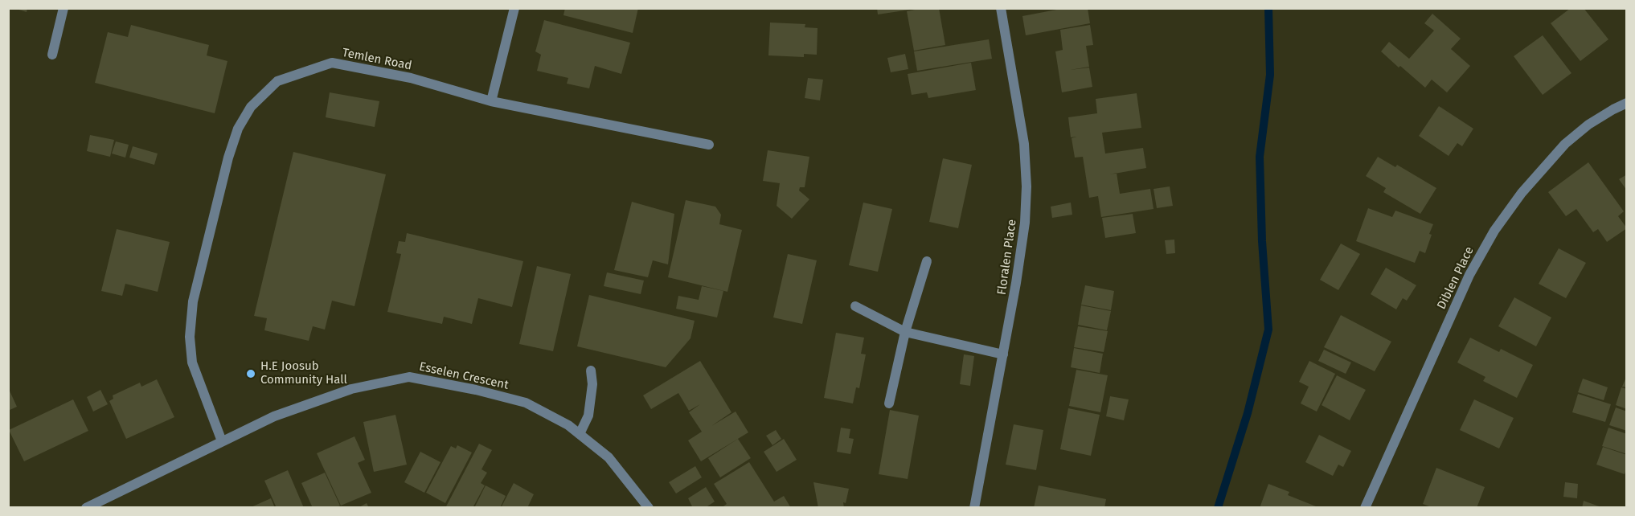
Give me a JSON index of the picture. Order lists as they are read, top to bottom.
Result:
{
  "streets": {
    "street": [
      "Temlen Road",
      "Floralen Place",
      "Diblen Place",
      "Esselen Crescent"
    ]
  },
  "crossings": [
    ["Temlen Road", "Esselen Crescent"]
  ],
  "places": ["H.E Joosub Community Hall"]
}
